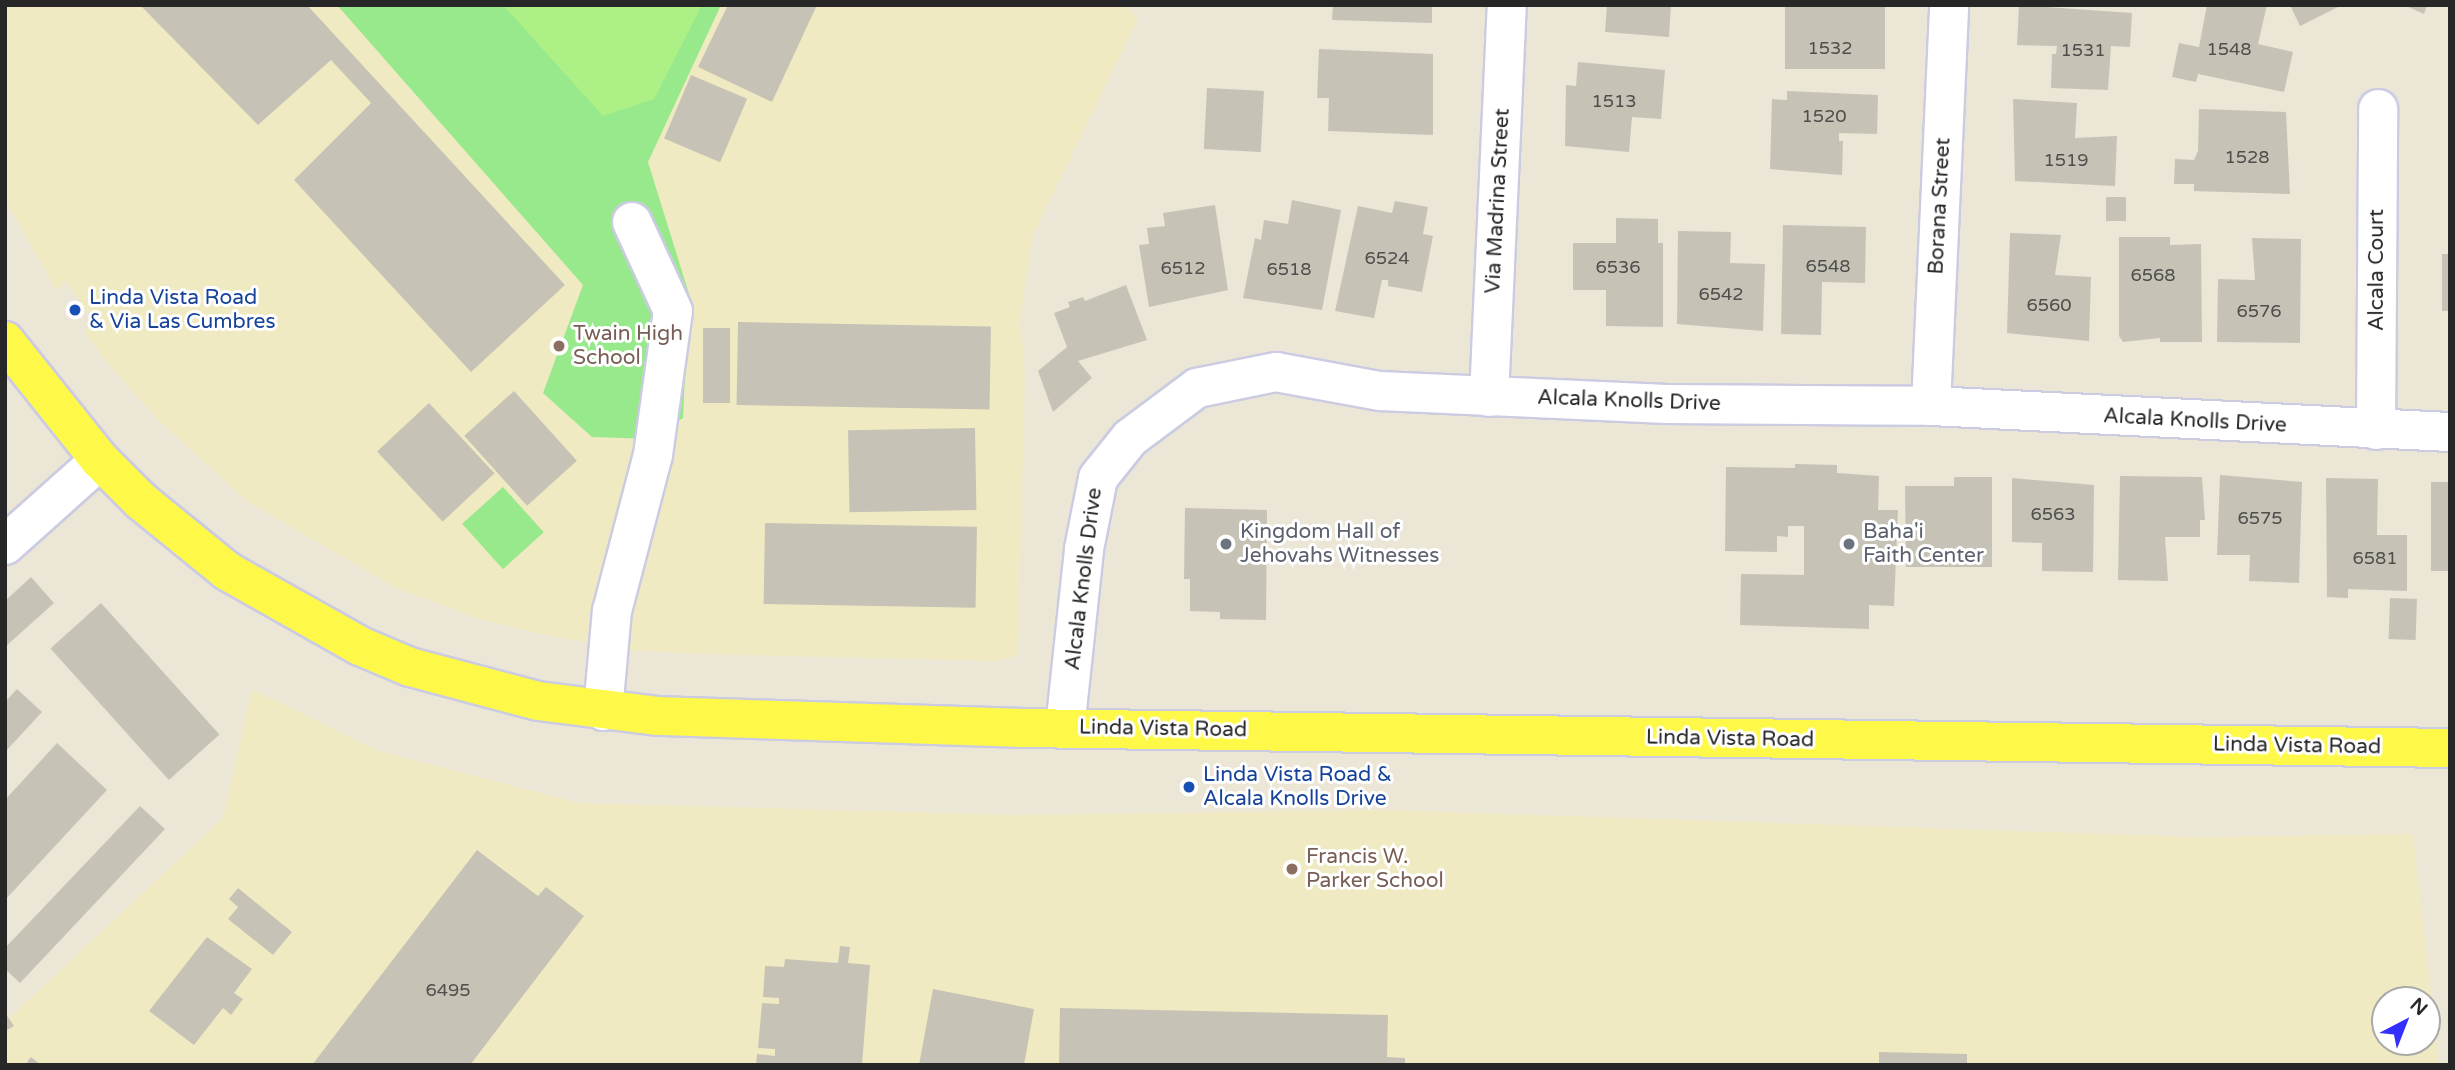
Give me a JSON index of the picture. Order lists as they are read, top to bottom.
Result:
{
  "streets": {
    "main road": ["Linda Vista Road"],
    "street": [
      "Via Madrina Street",
      "Borana Street",
      "Alcala Court",
      "Alcala Knolls Drive"
    ]
  },
  "crossings": [
    ["Via Madrina Street", "Alcala Knolls Drive"],
    ["Borana Street", "Alcala Knolls Drive"],
    ["Alcala Court", "Alcala Knolls Drive"],
    ["Alcala Knolls Drive", "Linda Vista Road"]
  ],
  "places": [
    "Linda Vista Road & Via Las Cumbres",
    "Twain High School",
    "Kingdom Hall of Jehovahs Witnesses",
    "Baha'i Faith Center",
    "Linda Vista Road & Alcala Knolls Drive",
    "Francis W. Parker School"
  ],
  "house_numbers": [
    "1532",
    "1548",
    "1531",
    "1513",
    "1520",
    "1528",
    "1519",
    "6524",
    "6548",
    "6536",
    "6512",
    "6518",
    "6568",
    "6542",
    "6560",
    "6576",
    "6563",
    "6575",
    "6581",
    "6495"
  ],
  "north": "top right"
}
